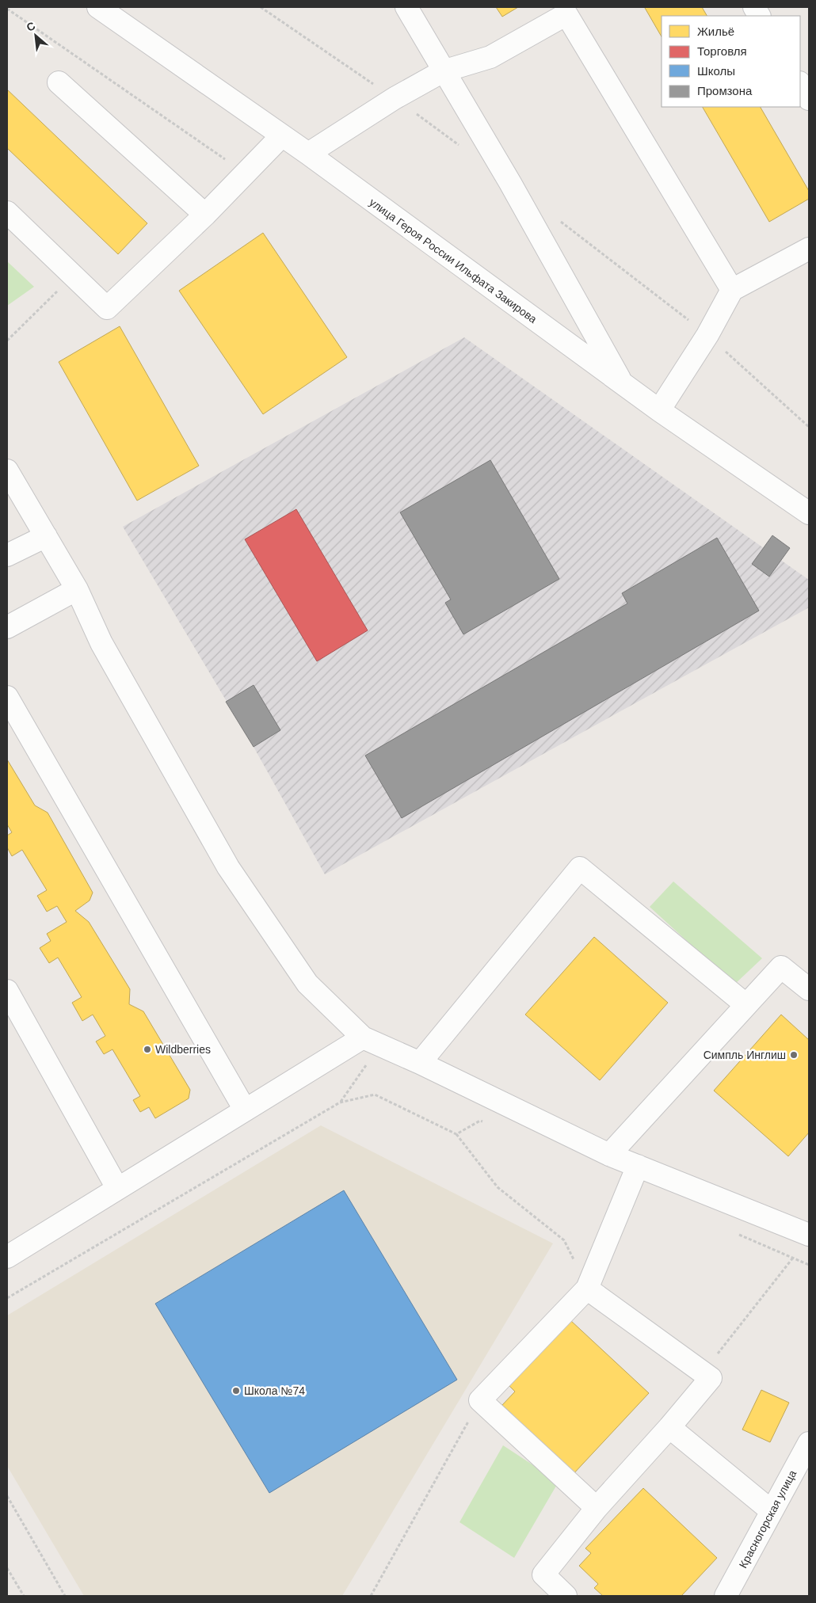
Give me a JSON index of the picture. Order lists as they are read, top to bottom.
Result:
{
  "streets": {
    "street": ["улица Героя России Ильфата Закирова", "Красногорская улица"]
  },
  "places": ["Wildberries", "Симпль Инглиш", "Школа №74"],
  "legend": [
    "Жильё",
    "Торговля",
    "Школы",
    "Промзона"
  ],
  "north": "top left"
}
